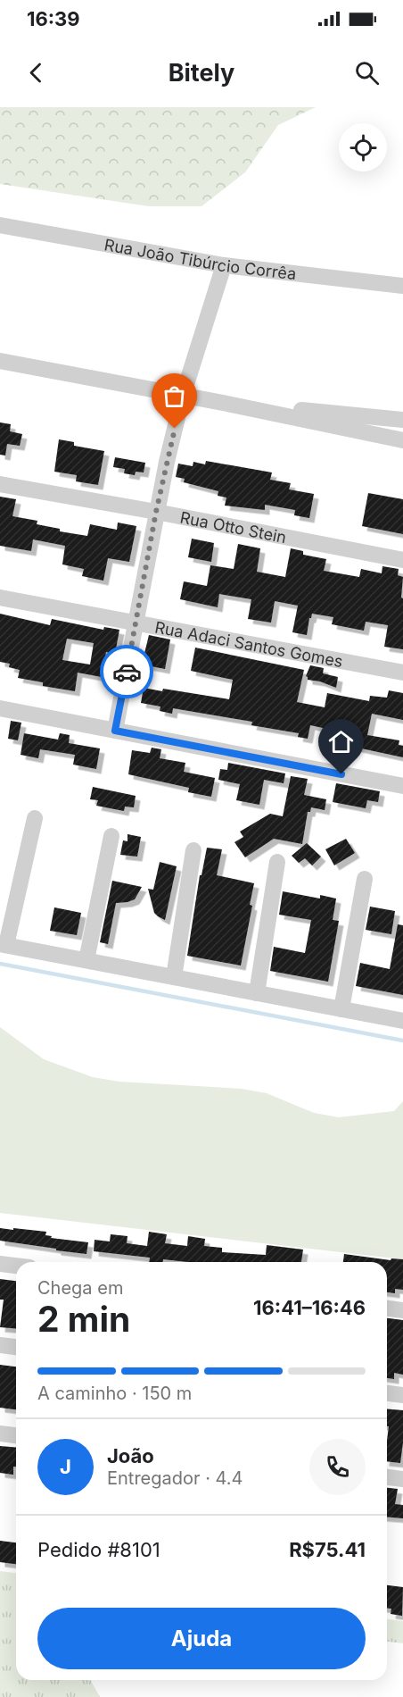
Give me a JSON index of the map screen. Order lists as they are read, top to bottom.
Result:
{
  "streets": {
    "street": ["Rua João Tibúrcio Corrêa", "Rua Otto Stein", "Rua Adaci Santos Gomes"]
  },
  "page": {
    "status": "16:39",
    "header": "Bitely",
    "heading": ["2 min", "Chega em", "16:41–16:46"],
    "panel": [
      "João",
      "Entregador · 4.4",
      "Pedido #8101",
      "R$75.41"
    ],
    "bar": "A caminho · 150 m",
    "round": "J",
    "buttons": "Ajuda"
  }
}
